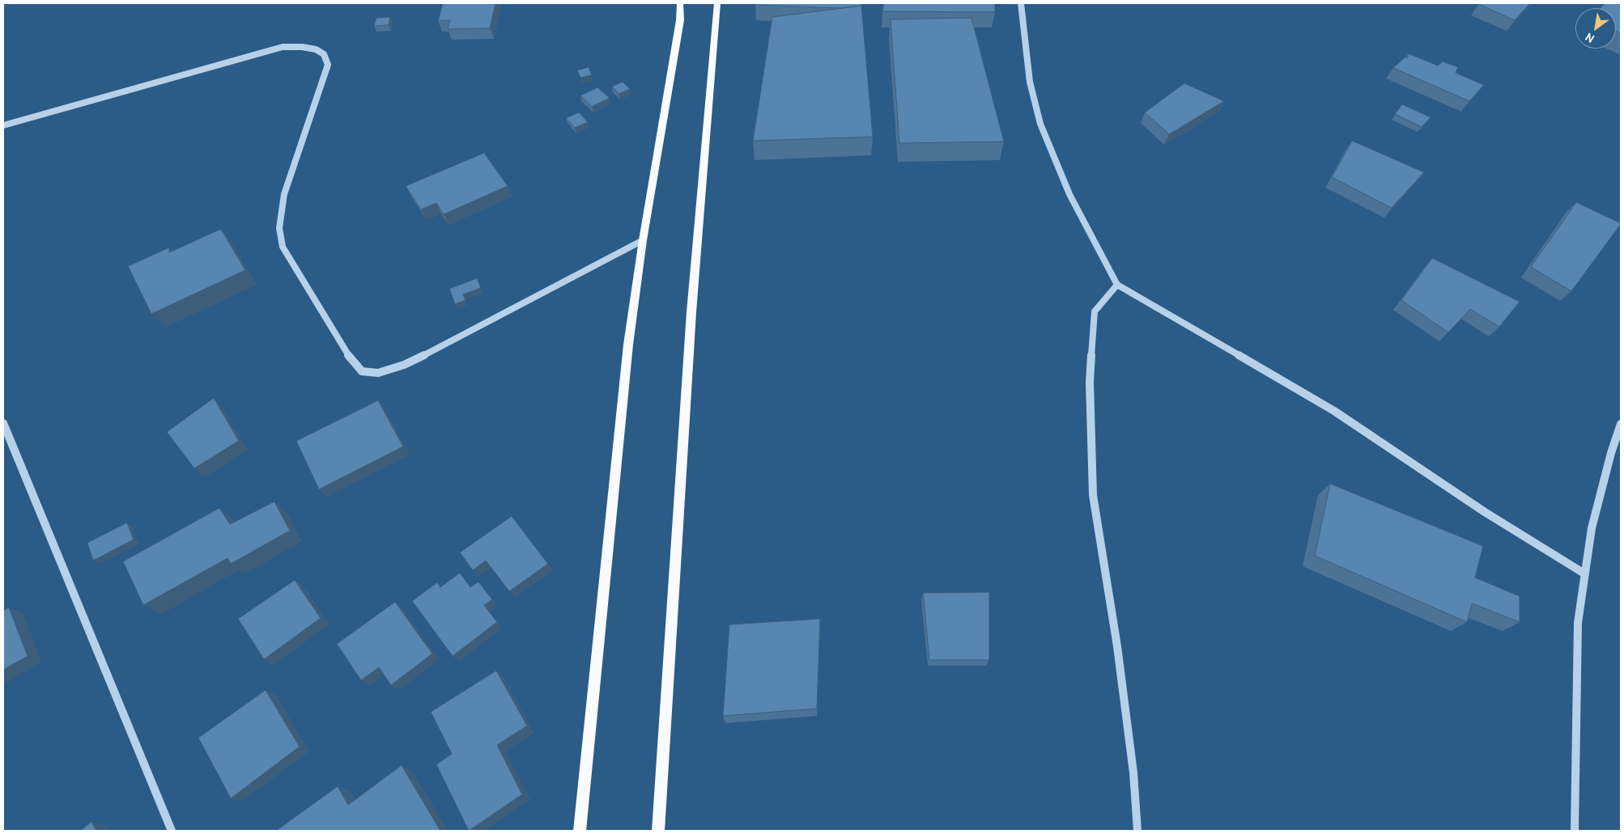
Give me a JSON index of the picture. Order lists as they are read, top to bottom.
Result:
{
  "north": "bottom left"
}
